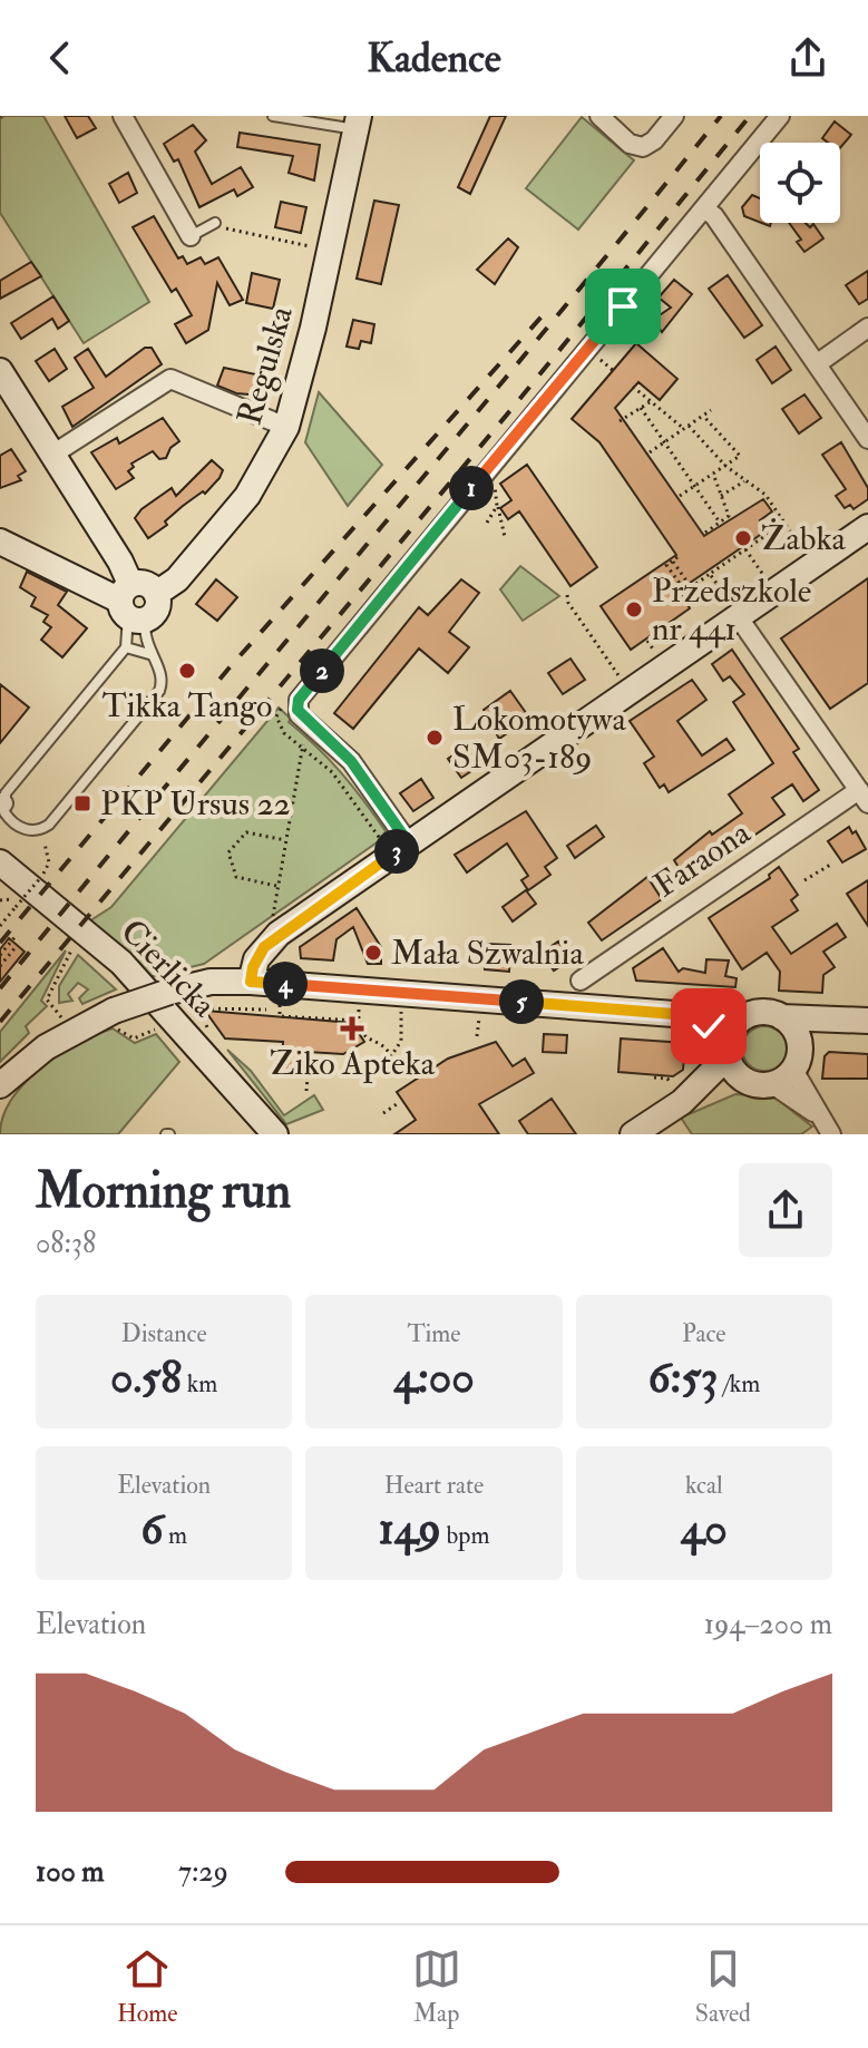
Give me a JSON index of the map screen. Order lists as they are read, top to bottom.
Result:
{
  "streets": {
    "street": ["Regulska", "Faraona", "Cierlicka"]
  },
  "places": {
    "other": [
      "Żabka",
      "Przedszkole nr 441",
      "Tikka Tango",
      "Lokomotywa SM03-189",
      "Mała Szwalnia"
    ],
    "transit": ["PKP Ursus 22"],
    "health": ["Ziko Apteka"]
  },
  "page": {
    "header": "Kadence",
    "pins": [
      "1",
      "2",
      "3",
      "4",
      "5"
    ],
    "heading": ["Morning run", "08:38"],
    "stats": [
      ["Distance", "0.58 km"],
      ["Time", "4:00"],
      ["Pace", "6:53 /km"],
      ["Elevation", "6 m"],
      ["Heart rate", "149 bpm"],
      ["kcal", "40"]
    ],
    "chart": ["Elevation", "194–200 m"],
    "list": [
      {
        "name": "100 m",
        "note": "7:29"
      }
    ],
    "tabs": ["Home", "Map", "Saved"]
  }
}
